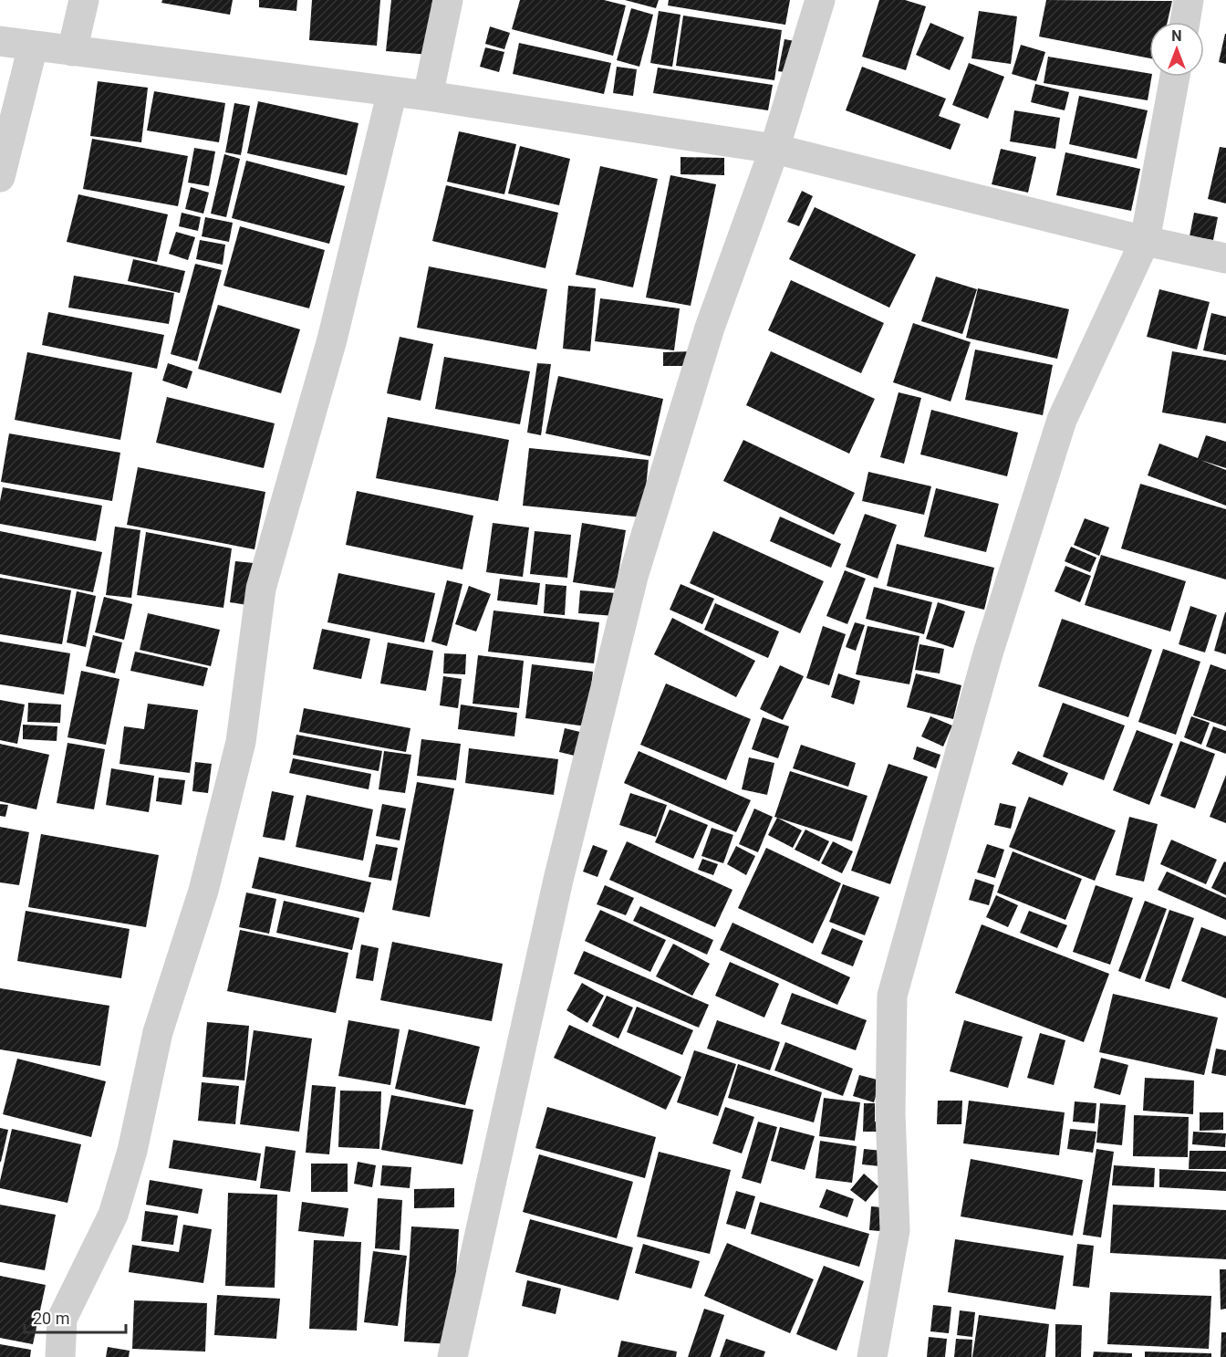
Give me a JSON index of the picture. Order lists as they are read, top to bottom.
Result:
{
  "scale_bar": "20 m",
  "north": "top"
}
